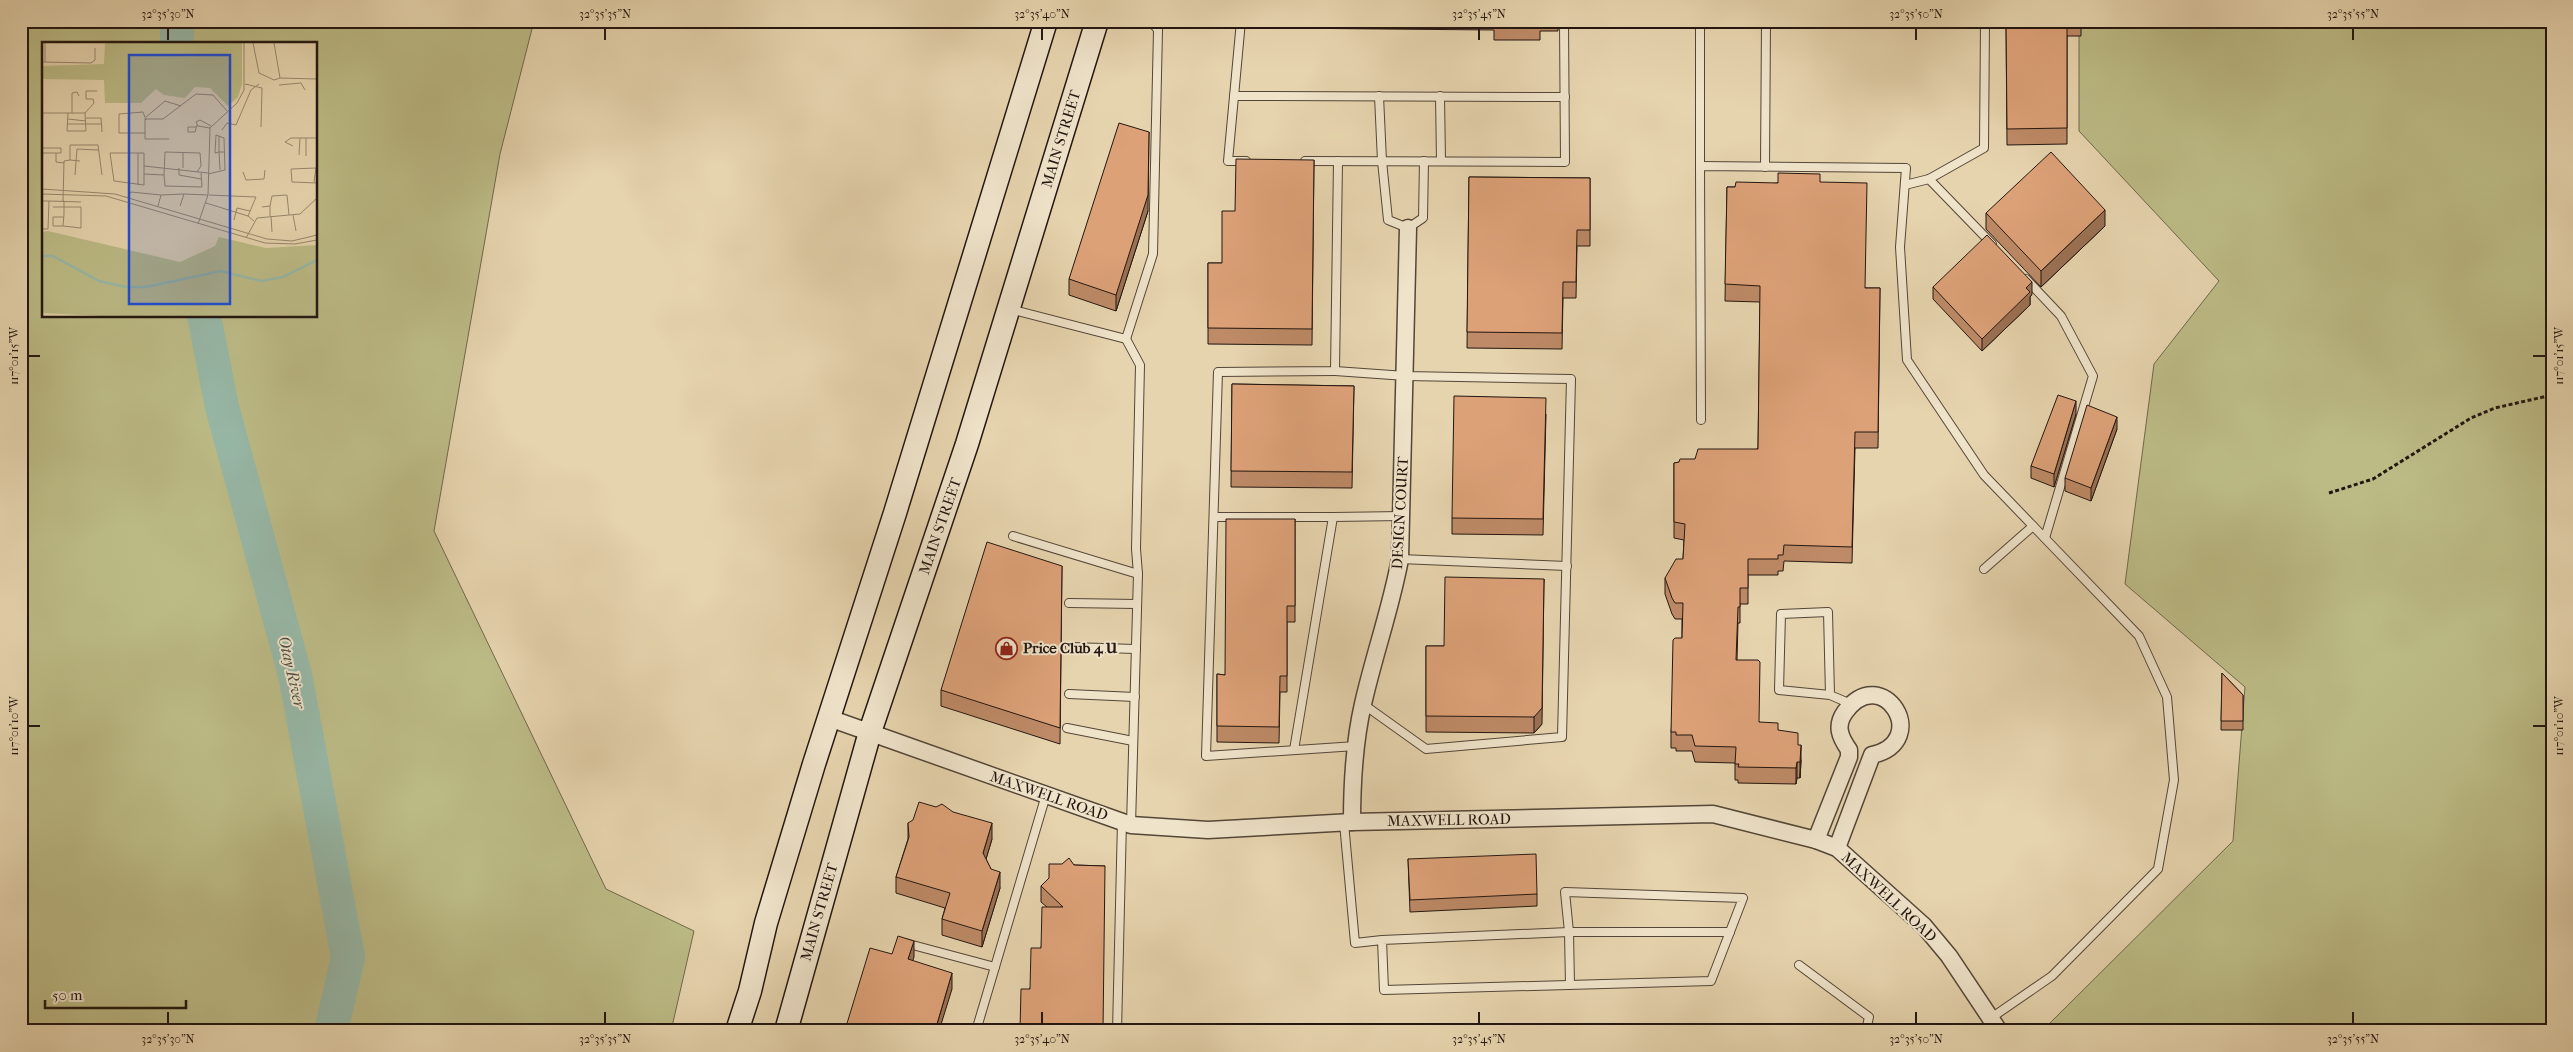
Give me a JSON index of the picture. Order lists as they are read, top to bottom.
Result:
{
  "streets": {
    "main road": ["MAIN STREET"],
    "street": ["DESIGN COURT", "MAXWELL ROAD"]
  },
  "crossings": [
    ["MAIN STREET", "MAXWELL ROAD"],
    ["DESIGN COURT", "MAXWELL ROAD"]
  ],
  "water": ["Otay River"],
  "places": {
    "shop": ["Price Club 4 U"]
  },
  "scale_bar": "50 m",
  "coordinates": [
    "32°35'30\"N",
    "32°35'35\"N",
    "32°35'40\"N",
    "32°35'45\"N",
    "32°35'50\"N",
    "32°35'55\"N",
    "117°01'15\"W",
    "117°01'10\"W"
  ]
}
